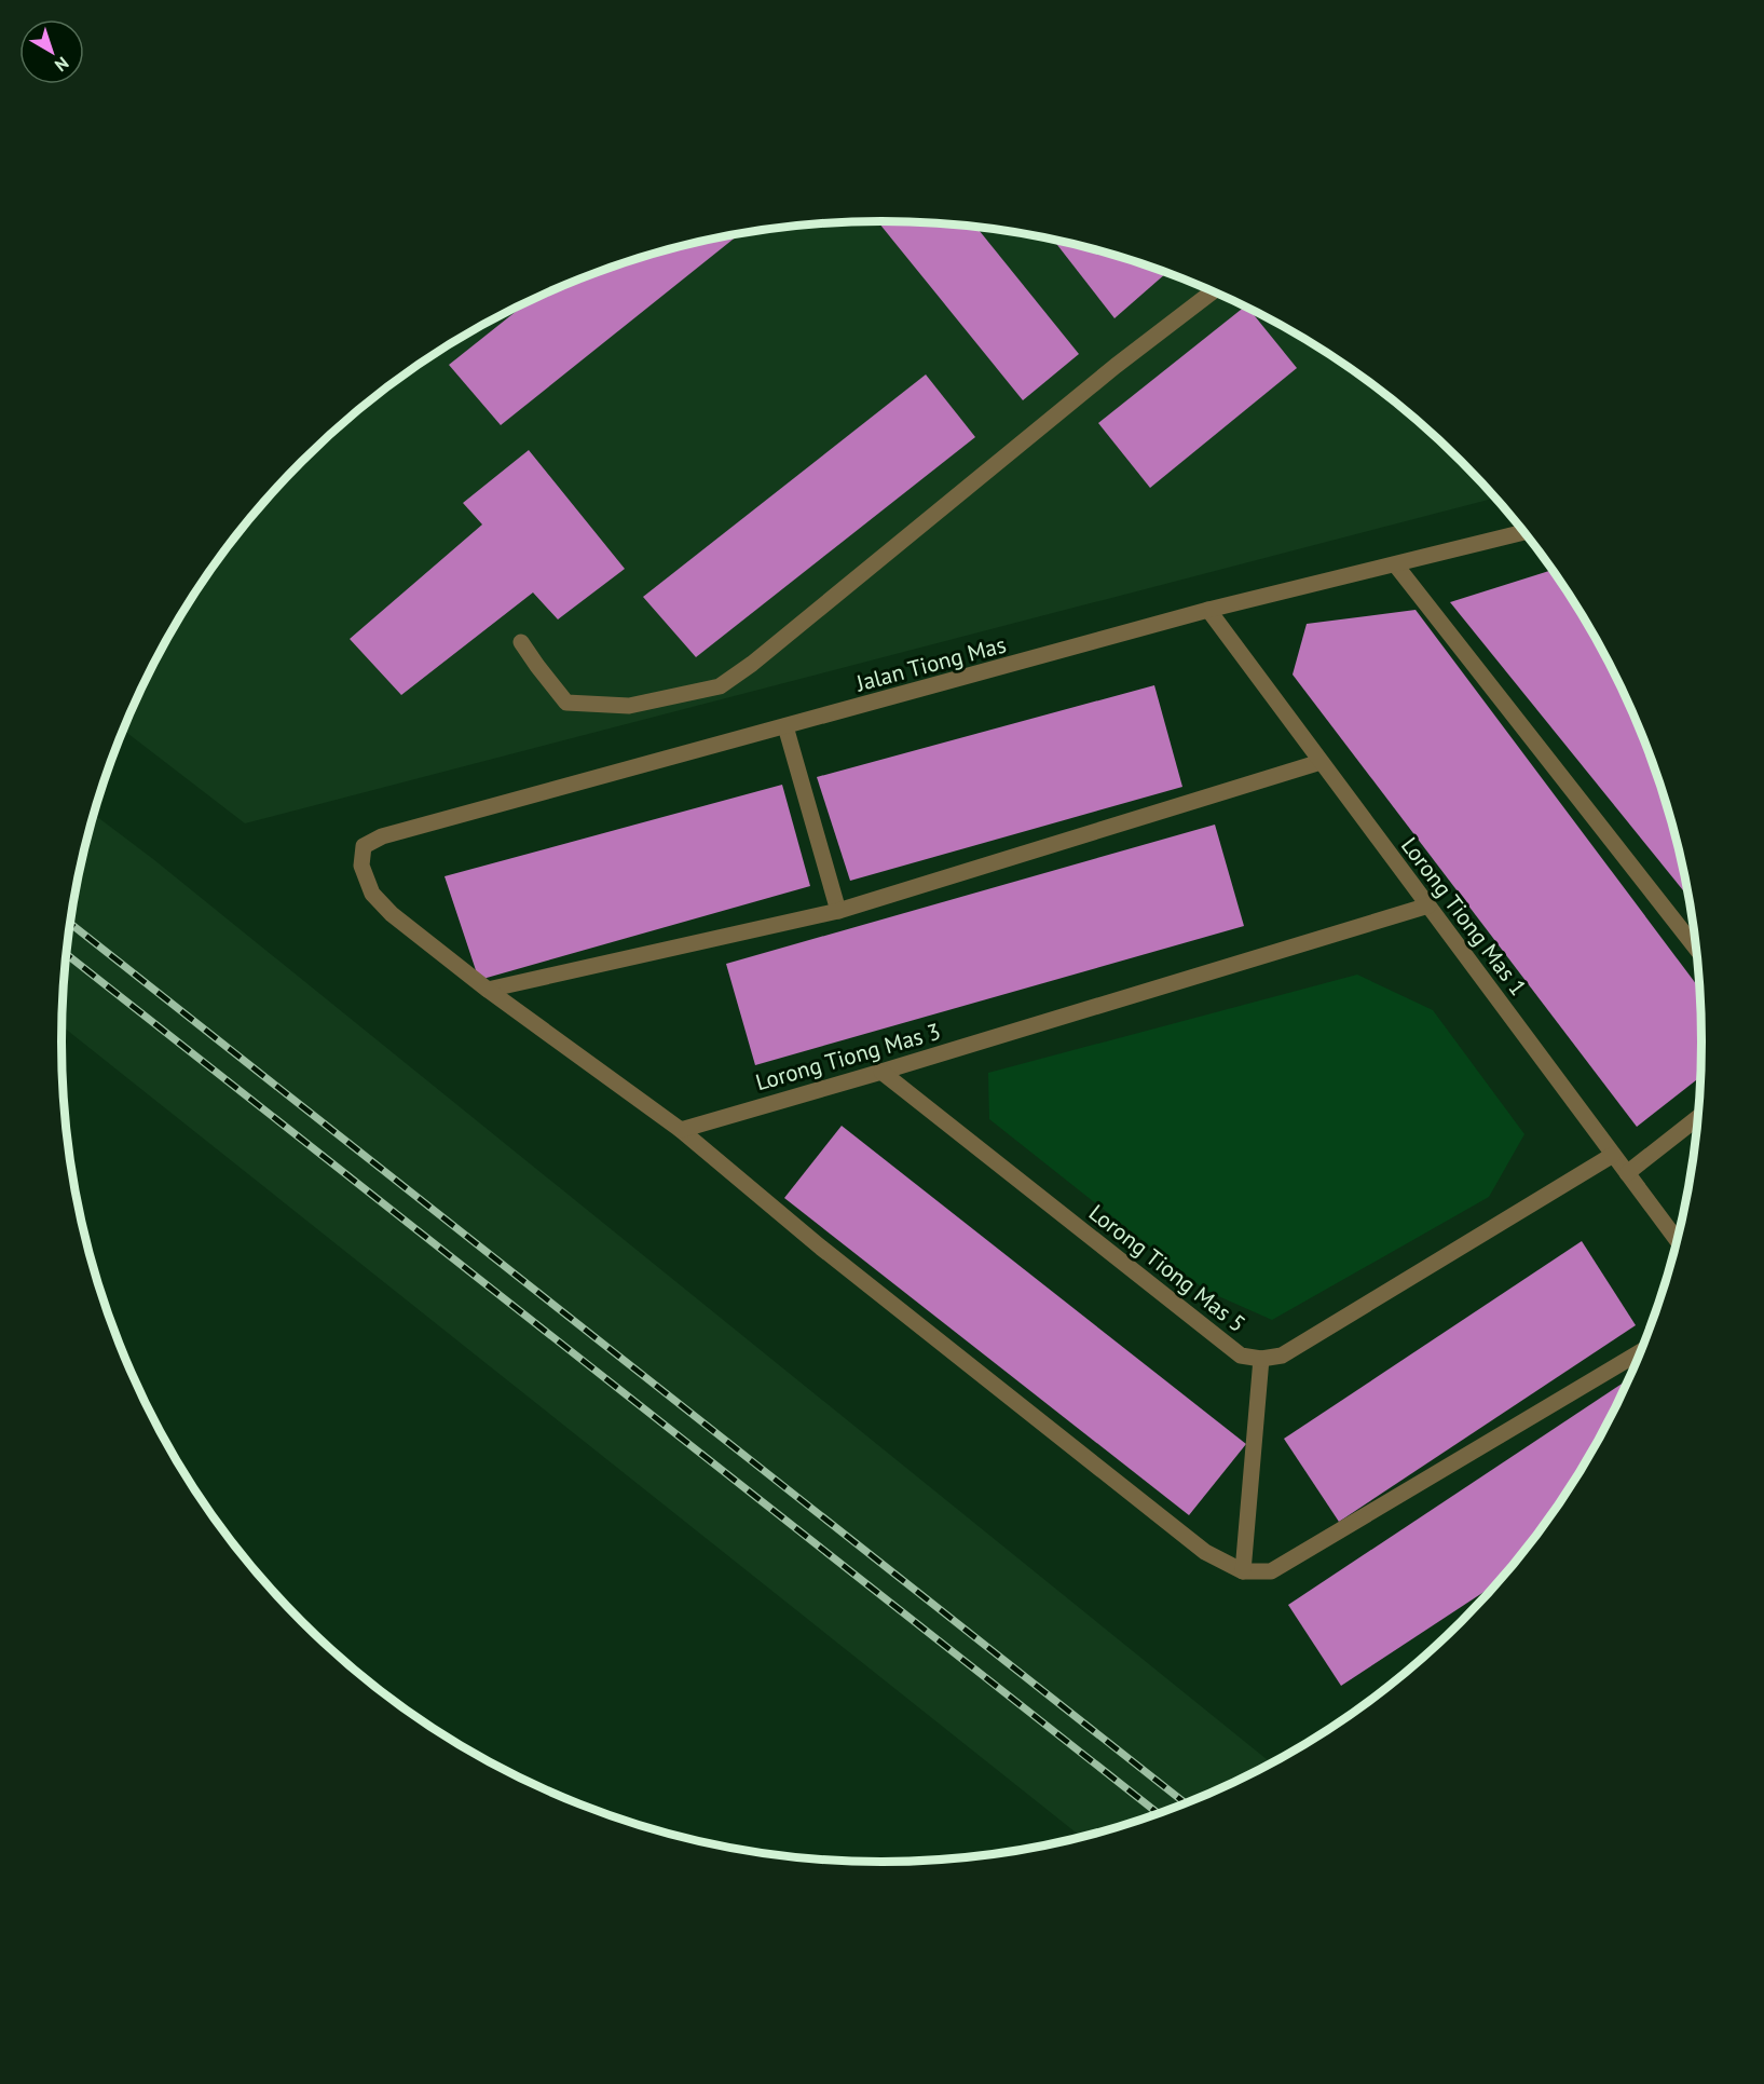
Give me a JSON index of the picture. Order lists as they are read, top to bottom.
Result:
{
  "streets": {
    "street": [
      "Jalan Tiong Mas",
      "Lorong Tiong Mas 1",
      "Lorong Tiong Mas 3",
      "Lorong Tiong Mas 5"
    ]
  },
  "crossings": [
    ["Jalan Tiong Mas", "Lorong Tiong Mas 1"],
    ["Lorong Tiong Mas 1", "Lorong Tiong Mas 3"],
    ["Lorong Tiong Mas 3", "Lorong Tiong Mas 5"]
  ],
  "north": "bottom right"
}
